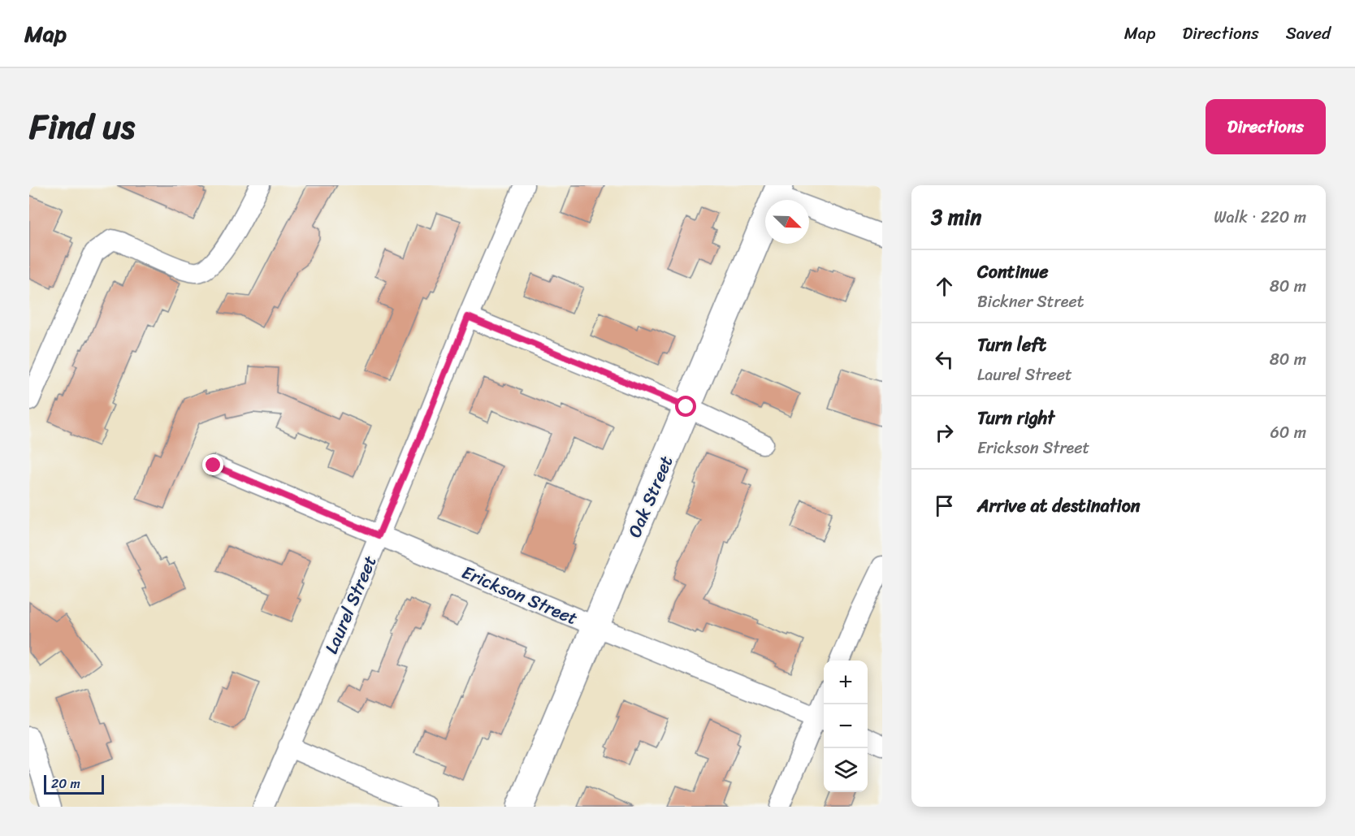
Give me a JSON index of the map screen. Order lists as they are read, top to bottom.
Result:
{
  "streets": {
    "street": ["Oak Street", "Erickson Street", "Laurel Street"]
  },
  "crossings": [
    ["Oak Street", "Erickson Street"],
    ["Erickson Street", "Laurel Street"]
  ],
  "scale_bar": "20 m",
  "north": "bottom right",
  "page": {
    "header": "Map",
    "nav": ["Map", "Directions", "Saved"],
    "title": "Find us",
    "buttons": "Directions",
    "heading": ["3 min", "Walk · 220 m"],
    "list": [
      ["Continue", "Bickner Street", "80 m"],
      ["Turn left", "Laurel Street", "80 m"],
      ["Turn right", "Erickson Street", "60 m"],
      "Arrive at destination"
    ],
    "map_buttons": ["+", "−"],
    "scale": "20 m"
  }
}
